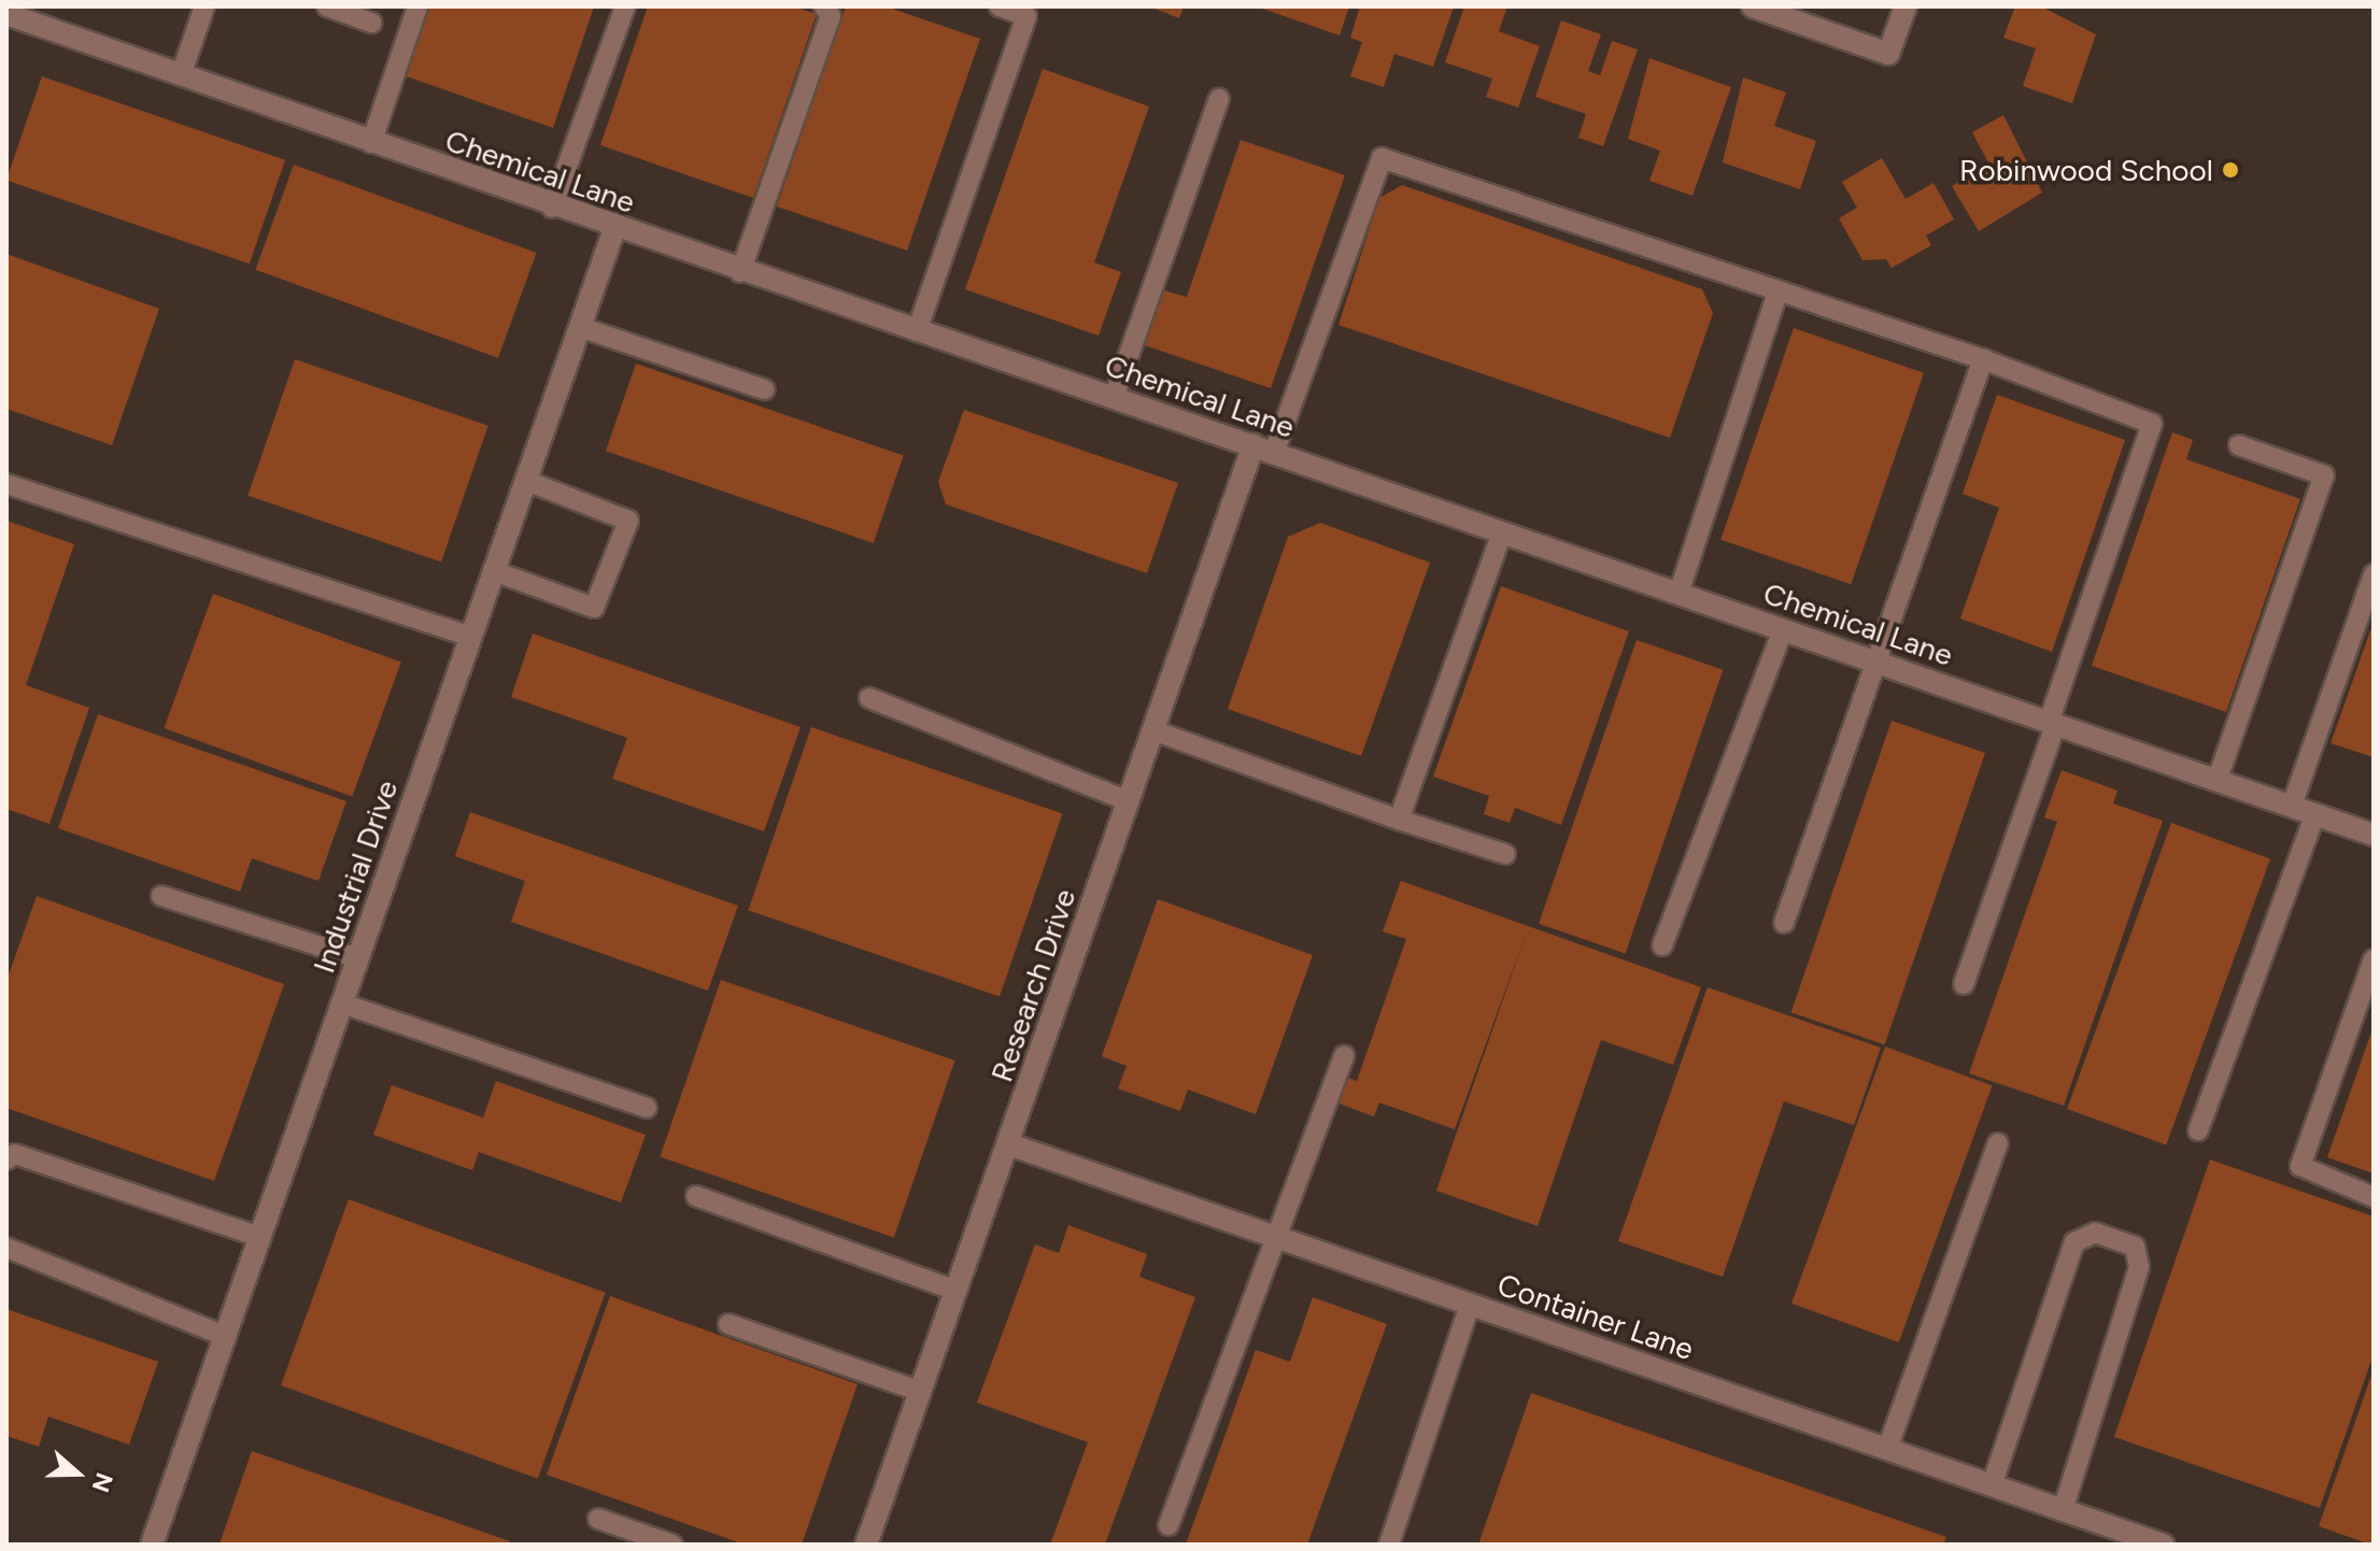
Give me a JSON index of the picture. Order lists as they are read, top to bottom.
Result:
{
  "streets": {
    "street": [
      "Chemical Lane",
      "Industrial Drive",
      "Research Drive",
      "Container Lane"
    ]
  },
  "crossings": [
    ["Chemical Lane", "Industrial Drive"],
    ["Chemical Lane", "Research Drive"],
    ["Research Drive", "Container Lane"]
  ],
  "places": ["Robinwood School"],
  "north": "right"
}
